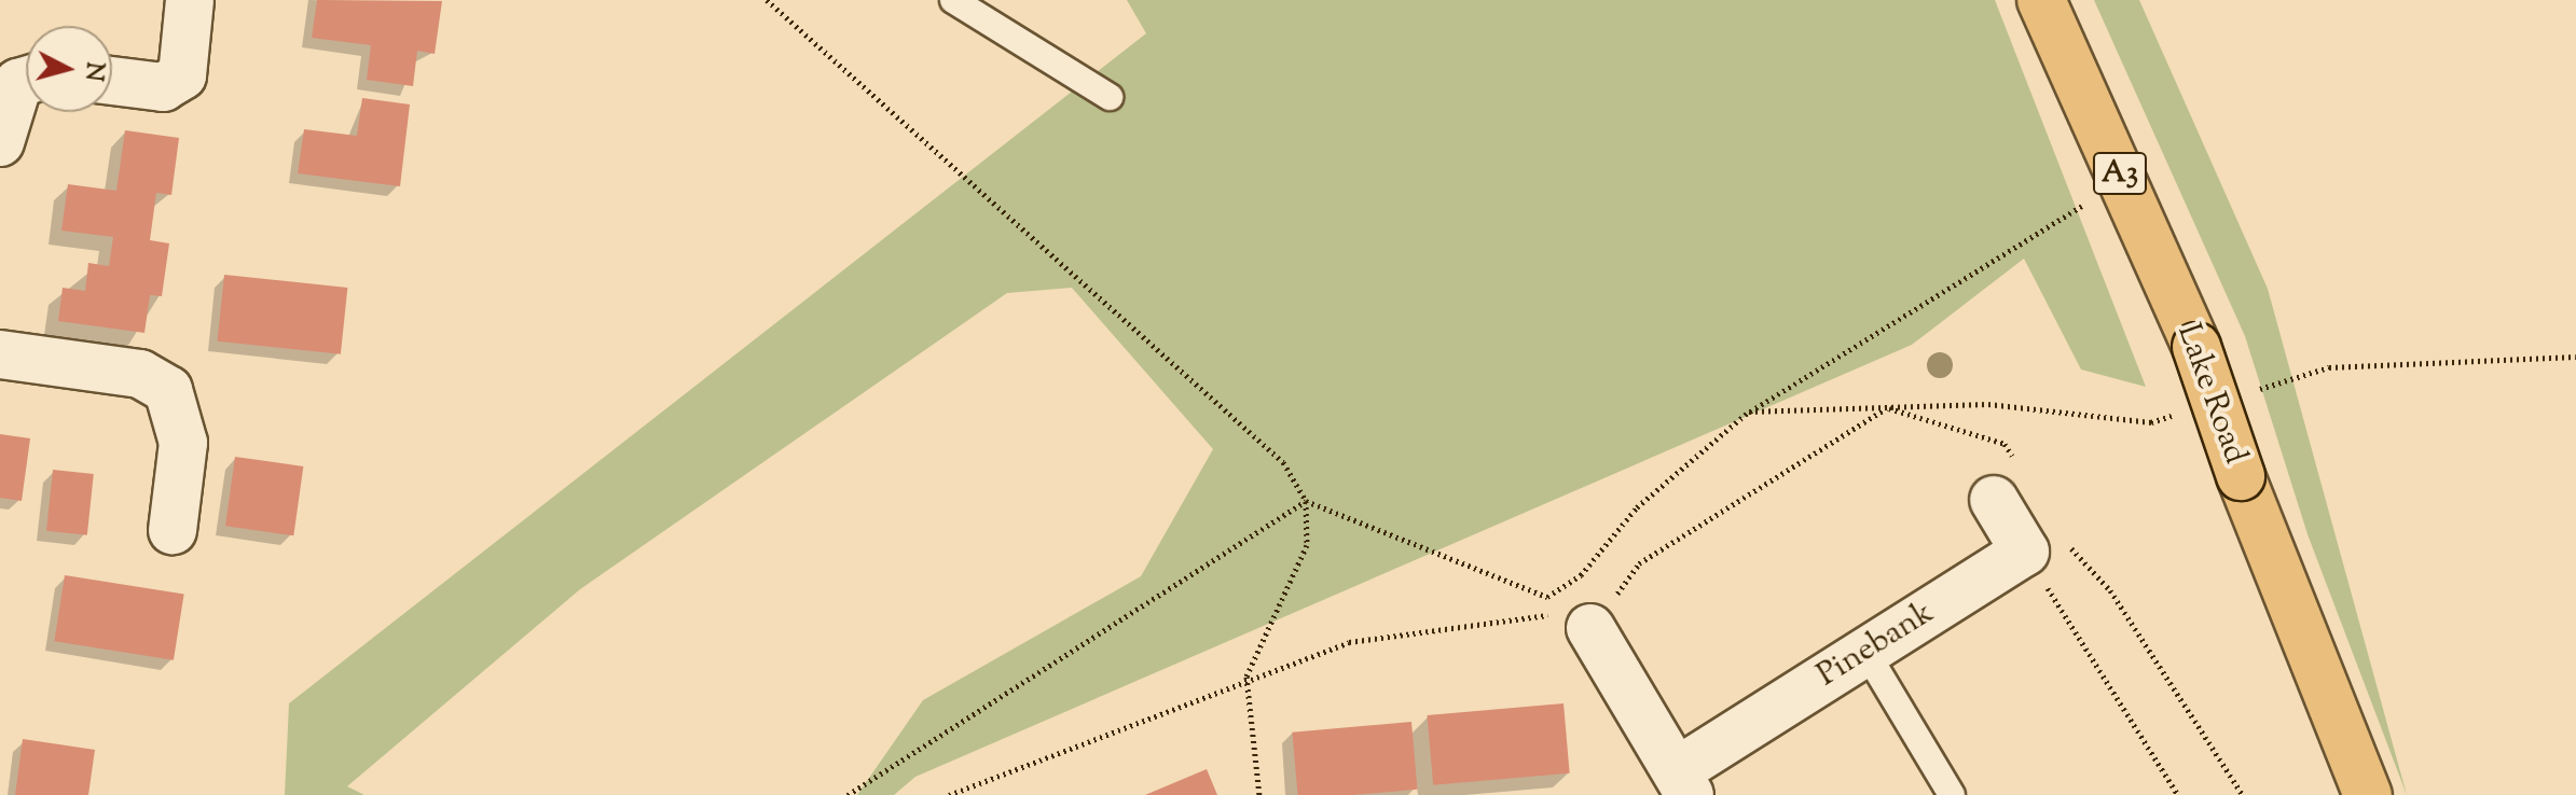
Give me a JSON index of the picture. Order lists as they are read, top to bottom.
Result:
{
  "streets": {
    "highway": ["A3", "Lake Road"],
    "street": ["Pinebank"]
  },
  "north": "right"
}
